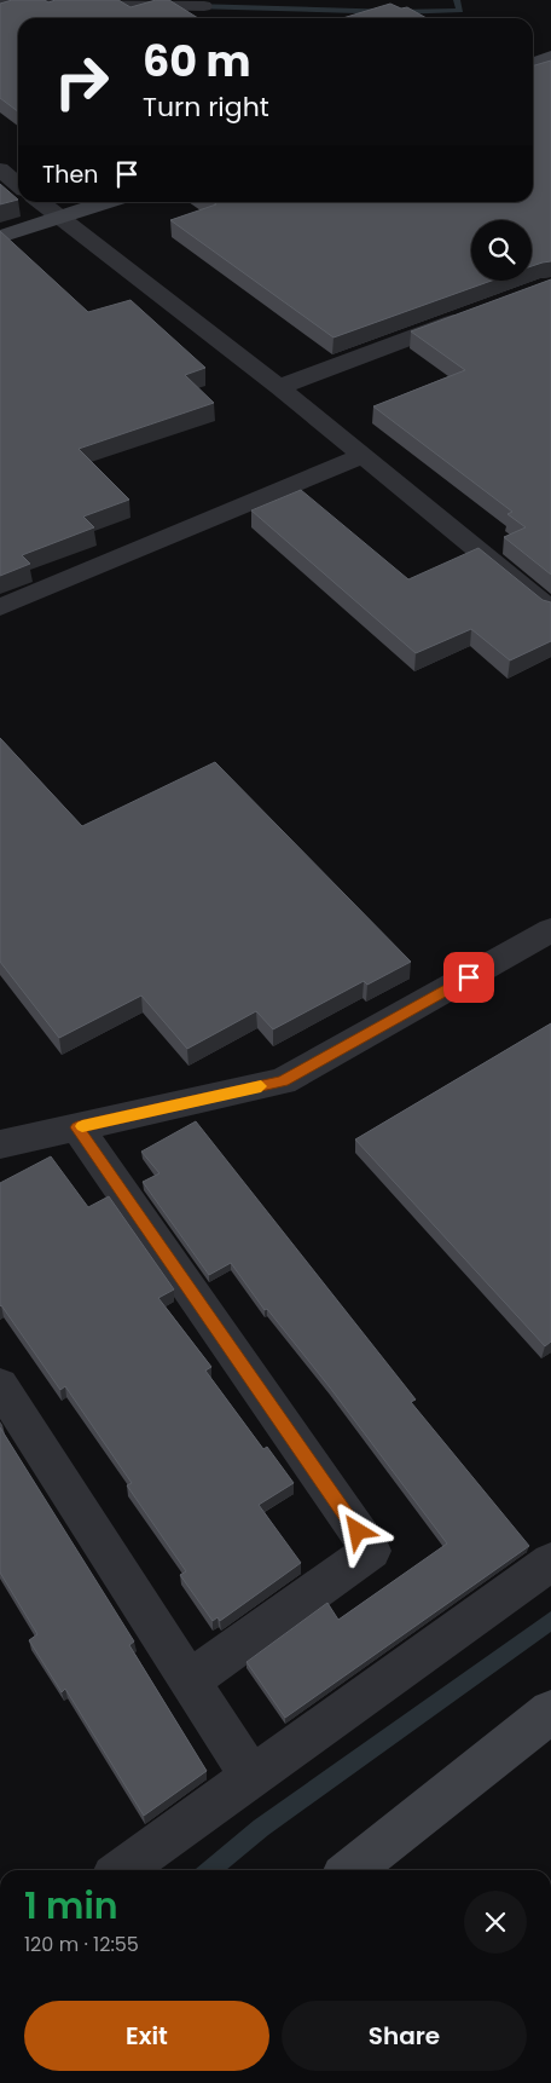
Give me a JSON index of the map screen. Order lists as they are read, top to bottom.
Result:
{
  "page": {
    "turn": ["60 m", "Turn right"],
    "then": "Then",
    "heading": ["1 min", "120 m · 12:55"],
    "buttons": ["Exit", "Share"]
  }
}
